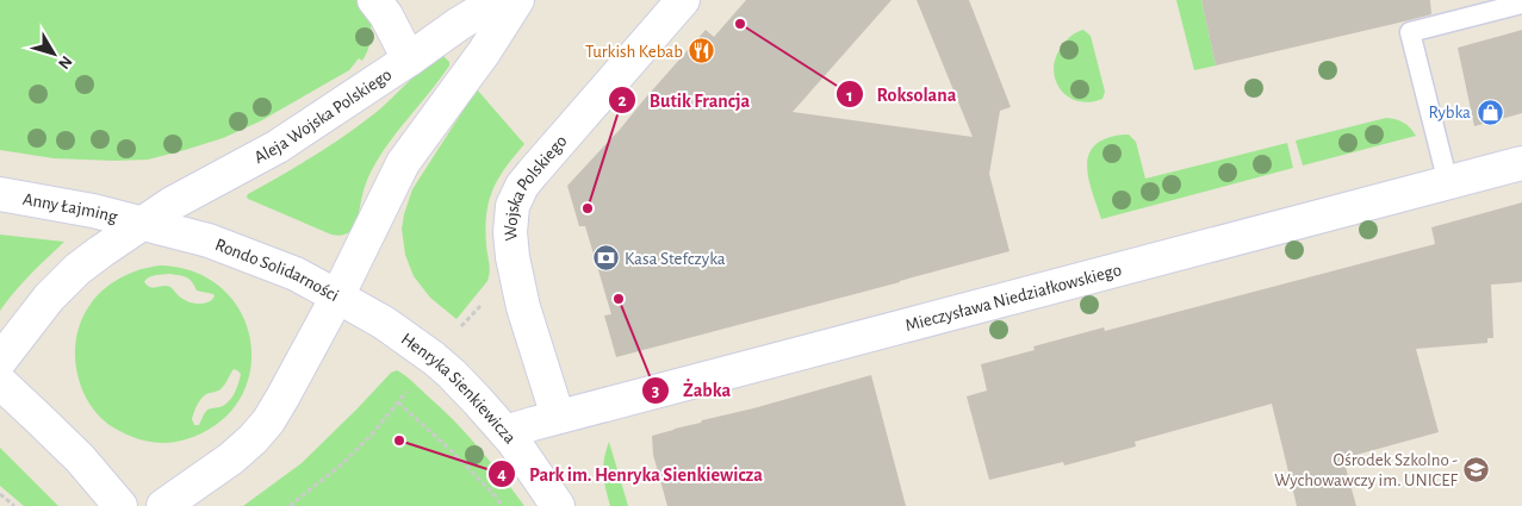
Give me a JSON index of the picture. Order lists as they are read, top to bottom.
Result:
{
  "streets": {
    "street": [
      "Aleja Wojska Polskiego",
      "Wojska Polskiego",
      "Anny Łajming",
      "Rondo Solidarności",
      "Mieczysława Niedziałkowskiego",
      "Henryka Sienkiewicza"
    ]
  },
  "crossings": [
    ["Aleja Wojska Polskiego", "Anny Łajming"],
    ["Aleja Wojska Polskiego", "Rondo Solidarności"],
    ["Wojska Polskiego", "Mieczysława Niedziałkowskiego"],
    ["Anny Łajming", "Rondo Solidarności"],
    ["Rondo Solidarności", "Henryka Sienkiewicza"],
    ["Mieczysława Niedziałkowskiego", "Henryka Sienkiewicza"]
  ],
  "places": {
    "other": [
      "Roksolana",
      "Butik Francja",
      "Żabka",
      "Park im. Henryka Sienkiewicza"
    ],
    "restaurant": ["Turkish Kebab"],
    "shop": ["Rybka"],
    "bank": ["Kasa Stefczyka"],
    "school or university": ["Ośrodek Szkolno - Wychowawczy im. UNICEF"]
  },
  "north": "bottom right"
}
